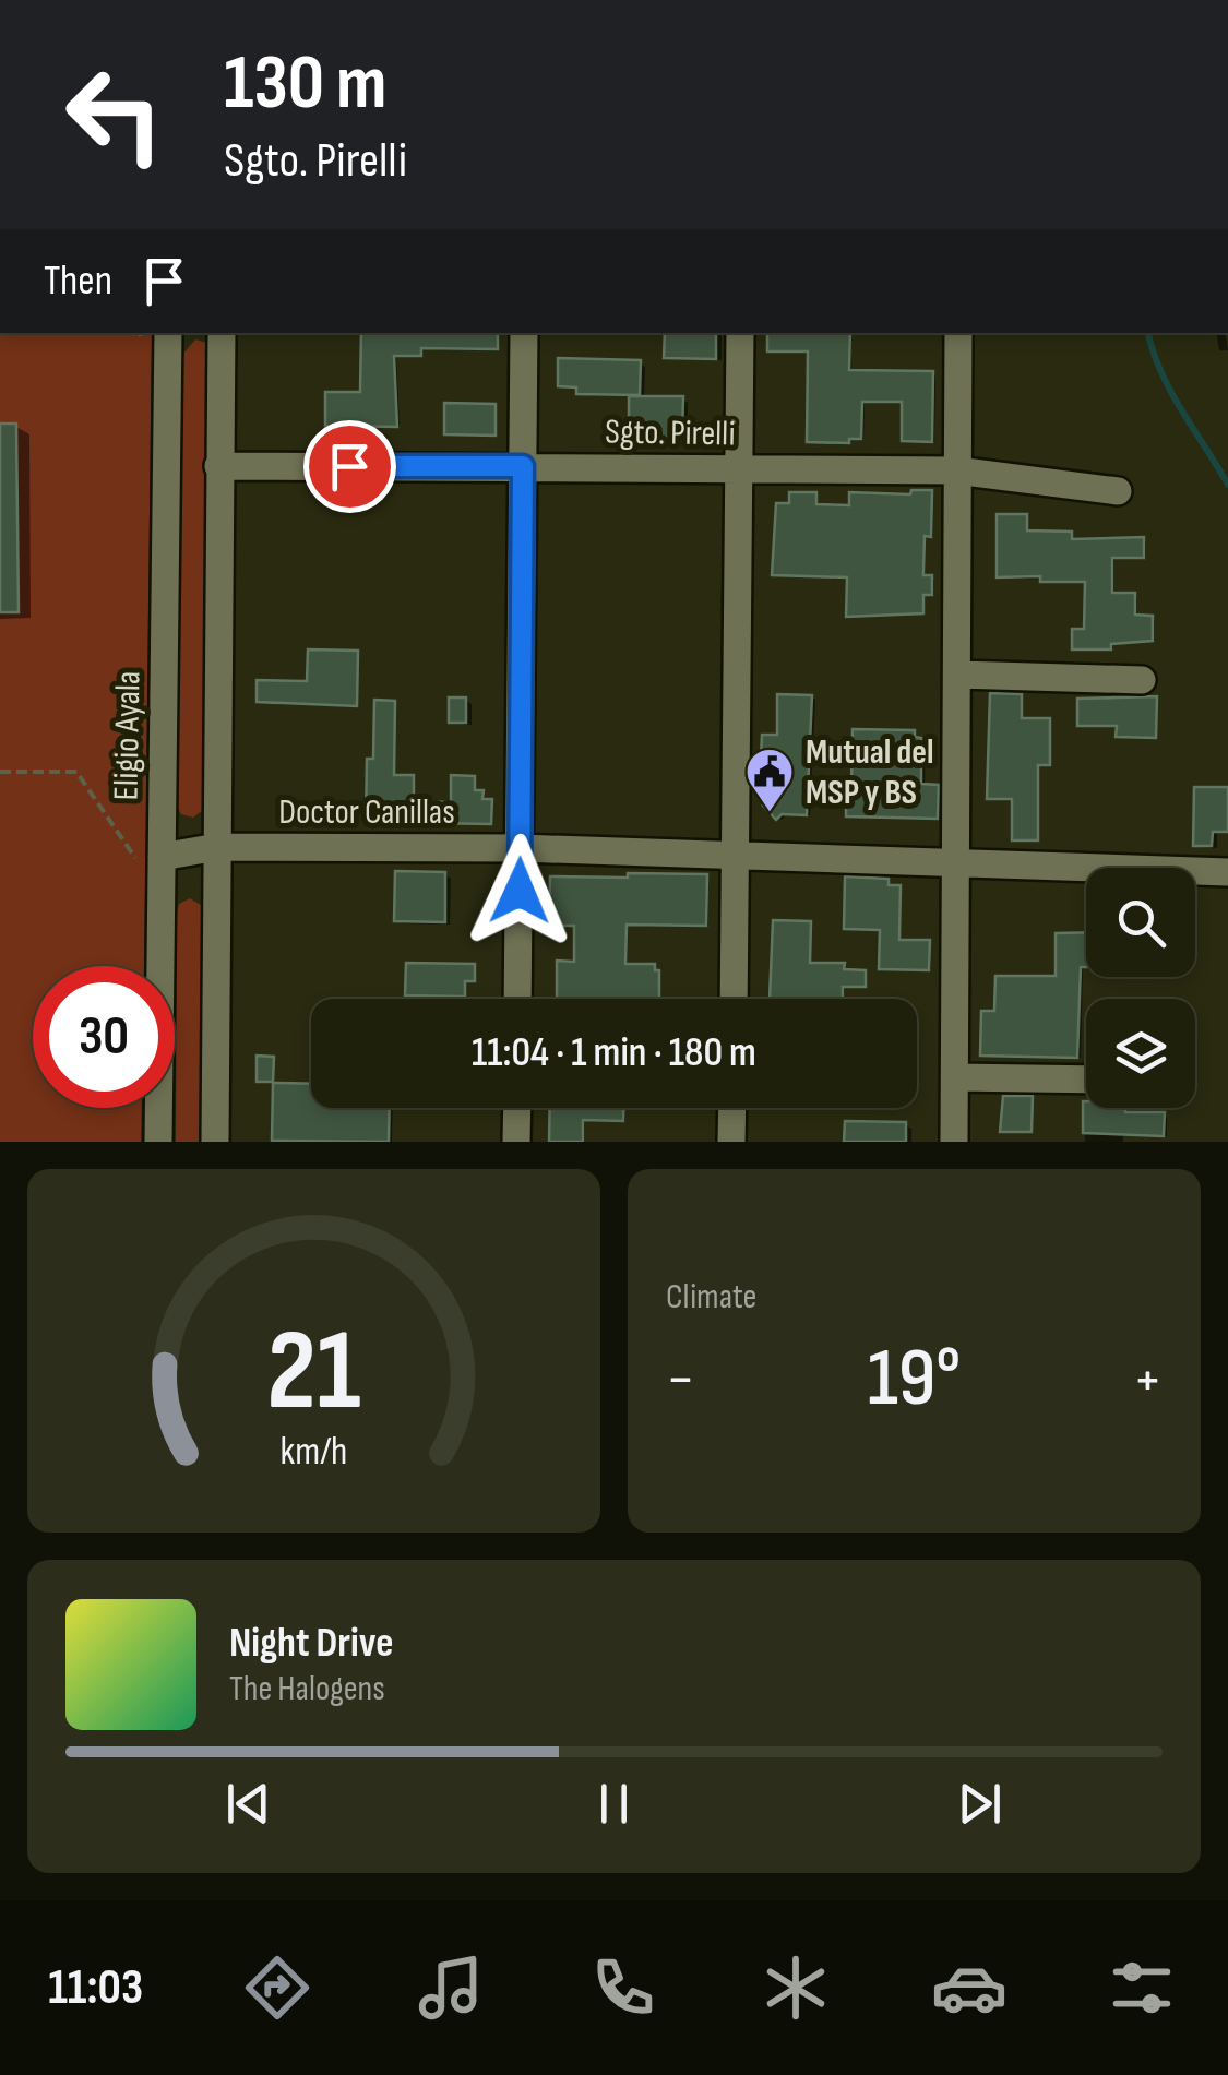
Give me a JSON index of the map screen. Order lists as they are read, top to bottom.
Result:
{
  "streets": {
    "street": ["Sgto. Pirelli", "Eligio Ayala", "Doctor Canillas"]
  },
  "crossings": [
    ["Eligio Ayala", "Doctor Canillas"]
  ],
  "places": {
    "public building": ["Mutual del MSP y BS"]
  },
  "page": {
    "turn": ["130 m", "Sgto. Pirelli"],
    "then": "Then",
    "limit": "30",
    "trip": "11:04 · 1 min · 180 m",
    "tile": "Climate",
    "heat": ["−", "19°", "+"],
    "song": ["Night Drive", "The Halogens"],
    "tabs": "11:03",
    "gauge": ["21", "km/h"]
  }
}
